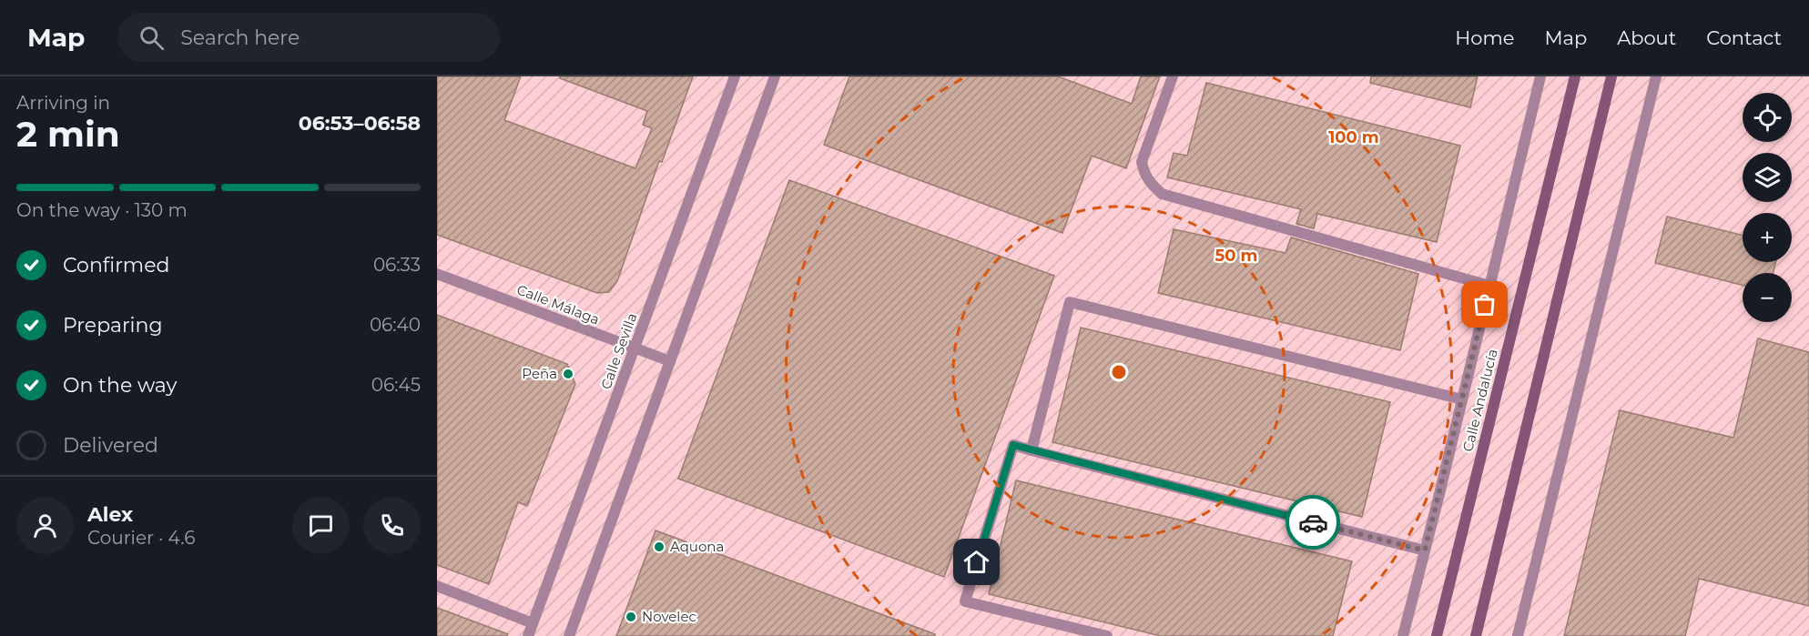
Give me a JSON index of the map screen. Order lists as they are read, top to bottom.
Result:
{
  "streets": {
    "main road": ["Calle Andalucía"],
    "street": ["Calle Málaga", "Calle Sevilla"]
  },
  "crossings": [
    ["Calle Málaga", "Calle Sevilla"]
  ],
  "places": ["Peña", "Aquona", "Novelec"],
  "page": {
    "header": "Map",
    "search": "Search here",
    "nav": [
      "Home",
      "Map",
      "About",
      "Contact"
    ],
    "heading": ["2 min", "Arriving in", "06:53–06:58"],
    "panel": ["Alex", "Courier · 4.6"],
    "map_buttons": ["+", "−"],
    "bar": "On the way · 130 m",
    "list": [
      ["Confirmed", "06:33"],
      ["Preparing", "06:40"],
      ["On the way", "06:45"],
      "Delivered"
    ]
  },
  "rings": ["100 m", "50 m"]
}
